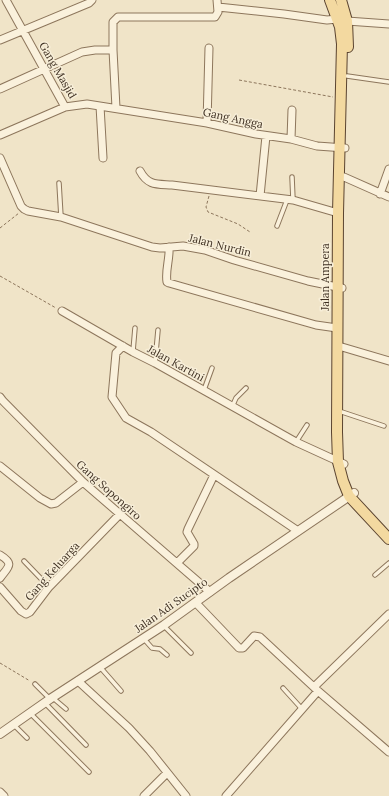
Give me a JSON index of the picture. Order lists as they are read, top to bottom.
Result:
{
  "streets": {
    "main road": ["Jalan Ampera"],
    "street": [
      "Gang Masjid",
      "Gang Angga",
      "Jalan Nurdin",
      "Jalan Kartini",
      "Gang Sopongiro",
      "Gang Keluarga",
      "Jalan Adi Sucipto"
    ]
  },
  "crossings": [
    ["Gang Masjid", "Gang Angga"],
    ["Gang Angga", "Jalan Ampera"],
    ["Jalan Nurdin", "Jalan Ampera"],
    ["Jalan Ampera", "Jalan Kartini"],
    ["Jalan Ampera", "Jalan Adi Sucipto"],
    ["Gang Sopongiro", "Gang Keluarga"],
    ["Gang Sopongiro", "Jalan Adi Sucipto"]
  ]
}
